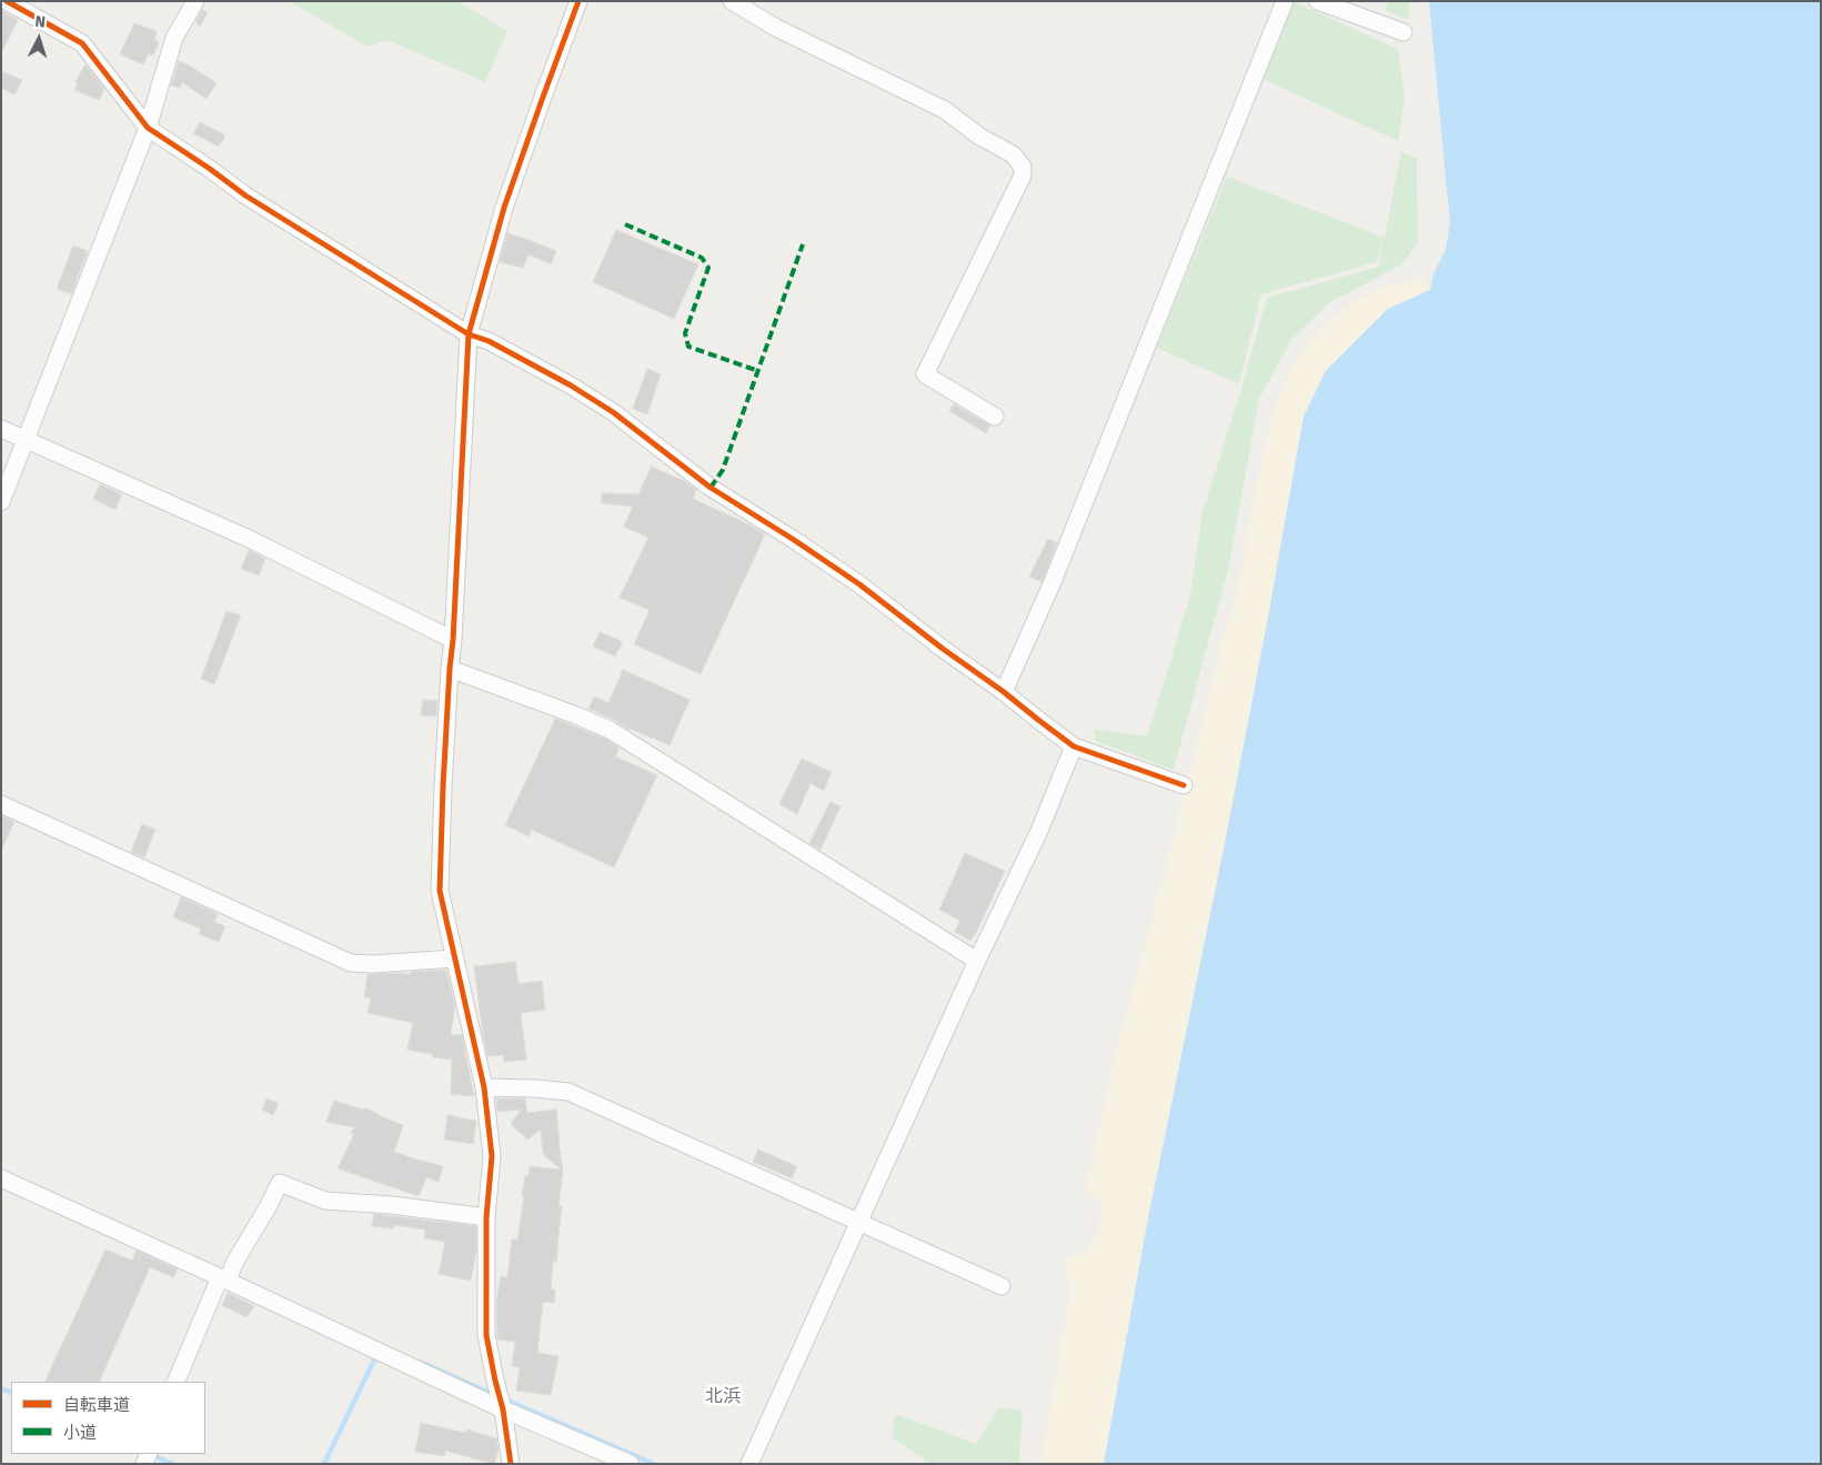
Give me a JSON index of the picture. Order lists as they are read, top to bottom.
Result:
{
  "districts": ["北浜"],
  "legend": ["自転車道", "小道"],
  "north": "top"
}
